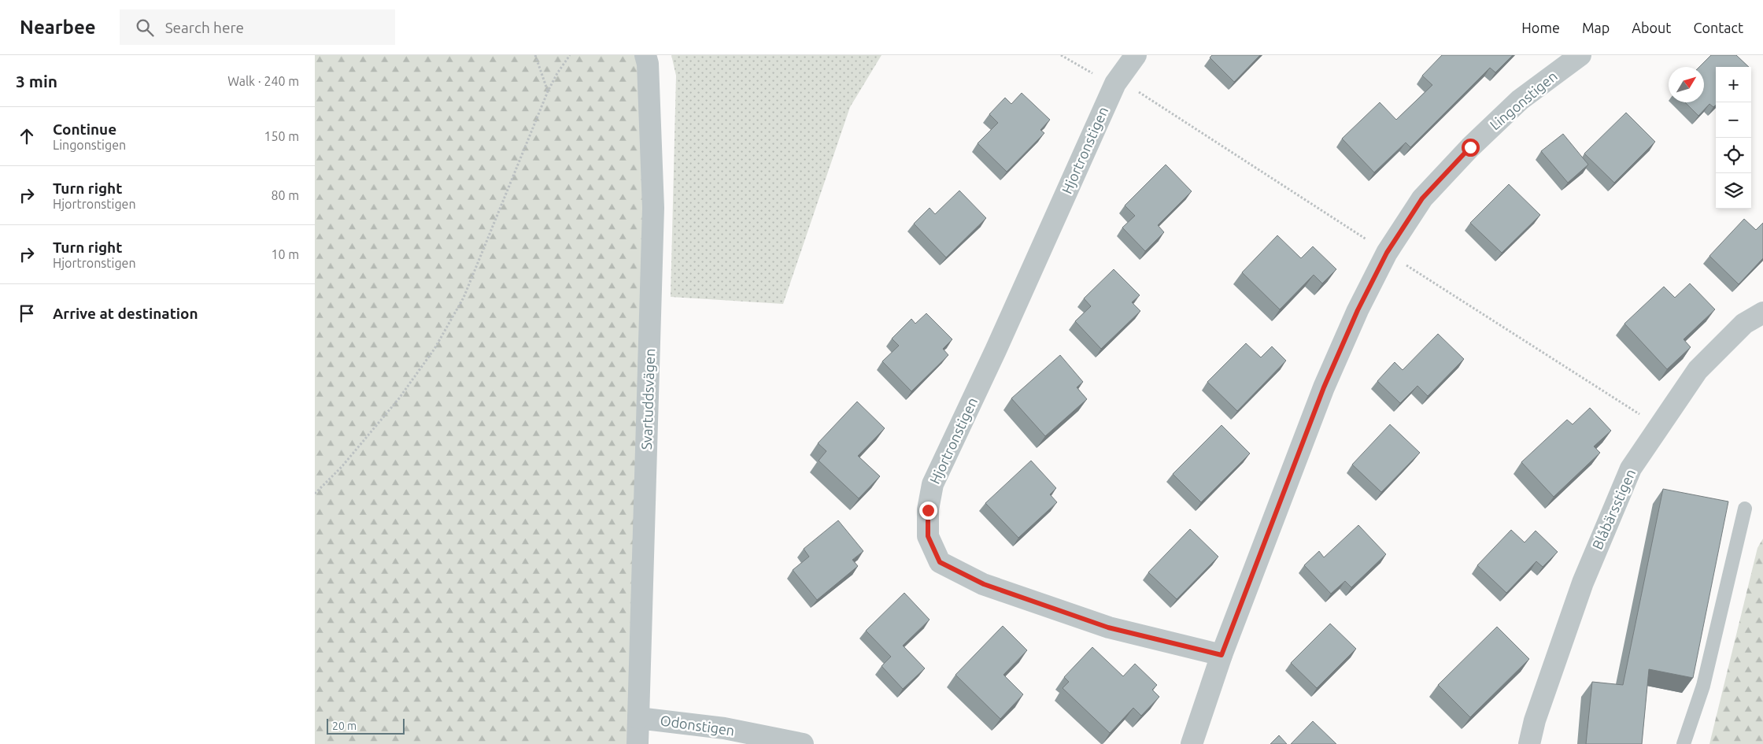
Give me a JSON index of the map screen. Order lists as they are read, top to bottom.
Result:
{
  "streets": {
    "street": [
      "Lingonstigen",
      "Hjortronstigen",
      "Svartuddsvägen",
      "Blåbärsstigen",
      "Odonstigen"
    ]
  },
  "crossings": [
    ["Lingonstigen", "Hjortronstigen"],
    ["Svartuddsvägen", "Odonstigen"]
  ],
  "scale_bar": "20 m",
  "north": "top right",
  "page": {
    "header": "Nearbee",
    "search": "Search here",
    "nav": [
      "Home",
      "Map",
      "About",
      "Contact"
    ],
    "heading": ["3 min", "Walk · 240 m"],
    "map_buttons": ["+", "−"],
    "list": [
      ["Continue", "Lingonstigen", "150 m"],
      ["Turn right", "Hjortronstigen", "80 m"],
      ["Turn right", "Hjortronstigen", "10 m"],
      "Arrive at destination"
    ],
    "scale": "20 m"
  }
}
